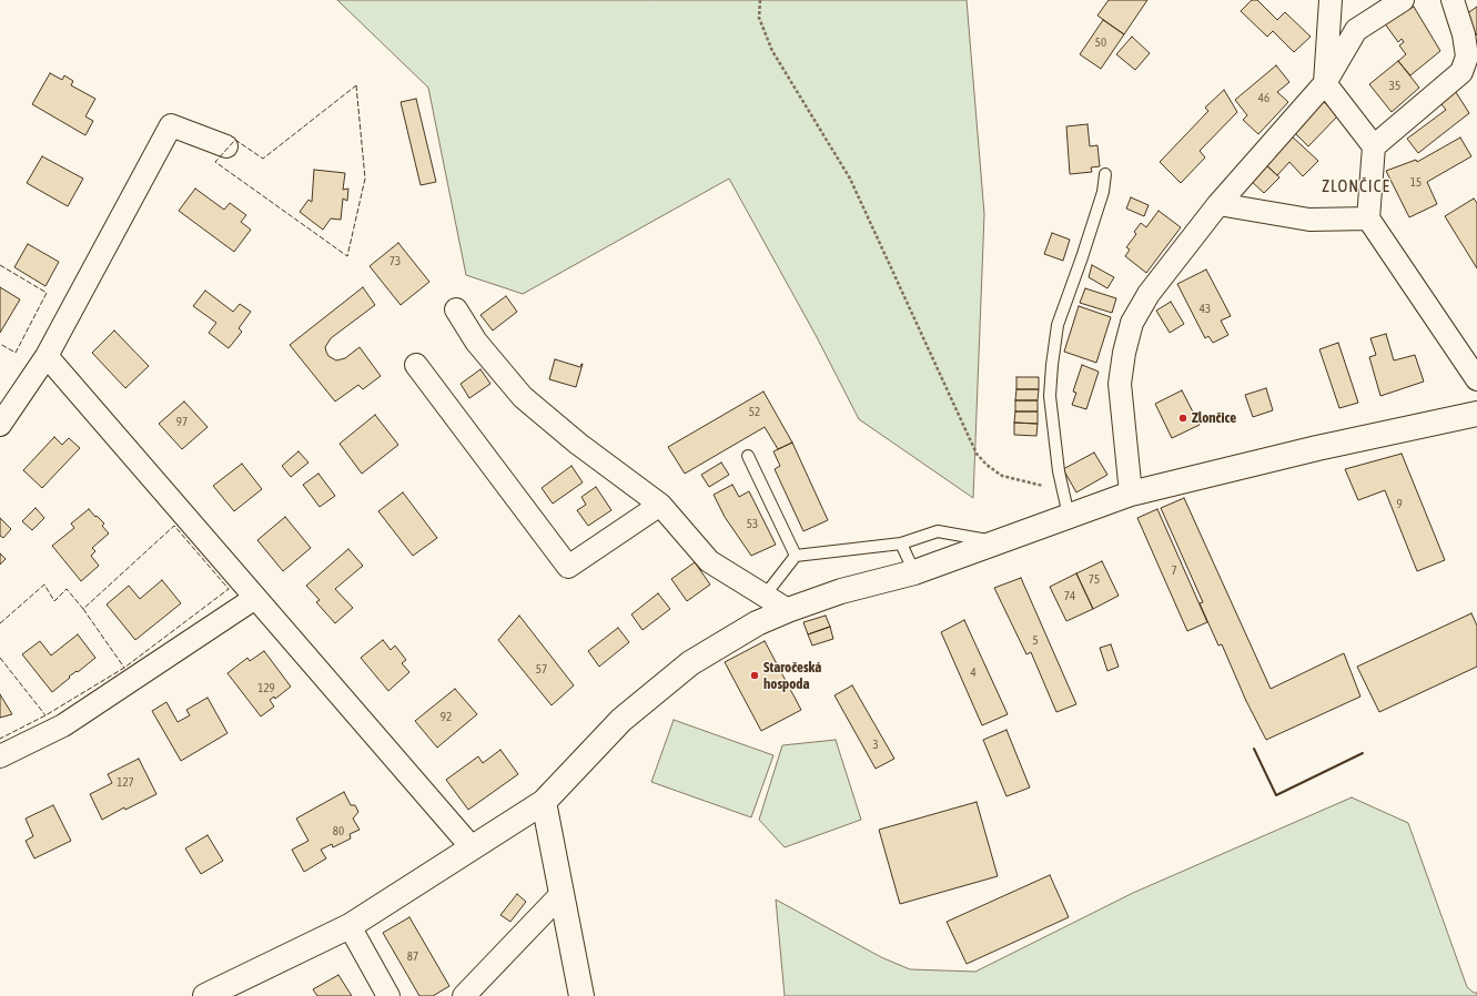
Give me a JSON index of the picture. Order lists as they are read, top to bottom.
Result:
{
  "districts": ["ZLONČICE"],
  "places": ["Zlončice", "Staročeská hospoda"],
  "house_numbers": [
    "50",
    "35",
    "46",
    "15",
    "73",
    "43",
    "52",
    "97",
    "9",
    "53",
    "7",
    "75",
    "74",
    "5",
    "57",
    "4",
    "129",
    "92",
    "3",
    "127",
    "80",
    "87"
  ]
}
